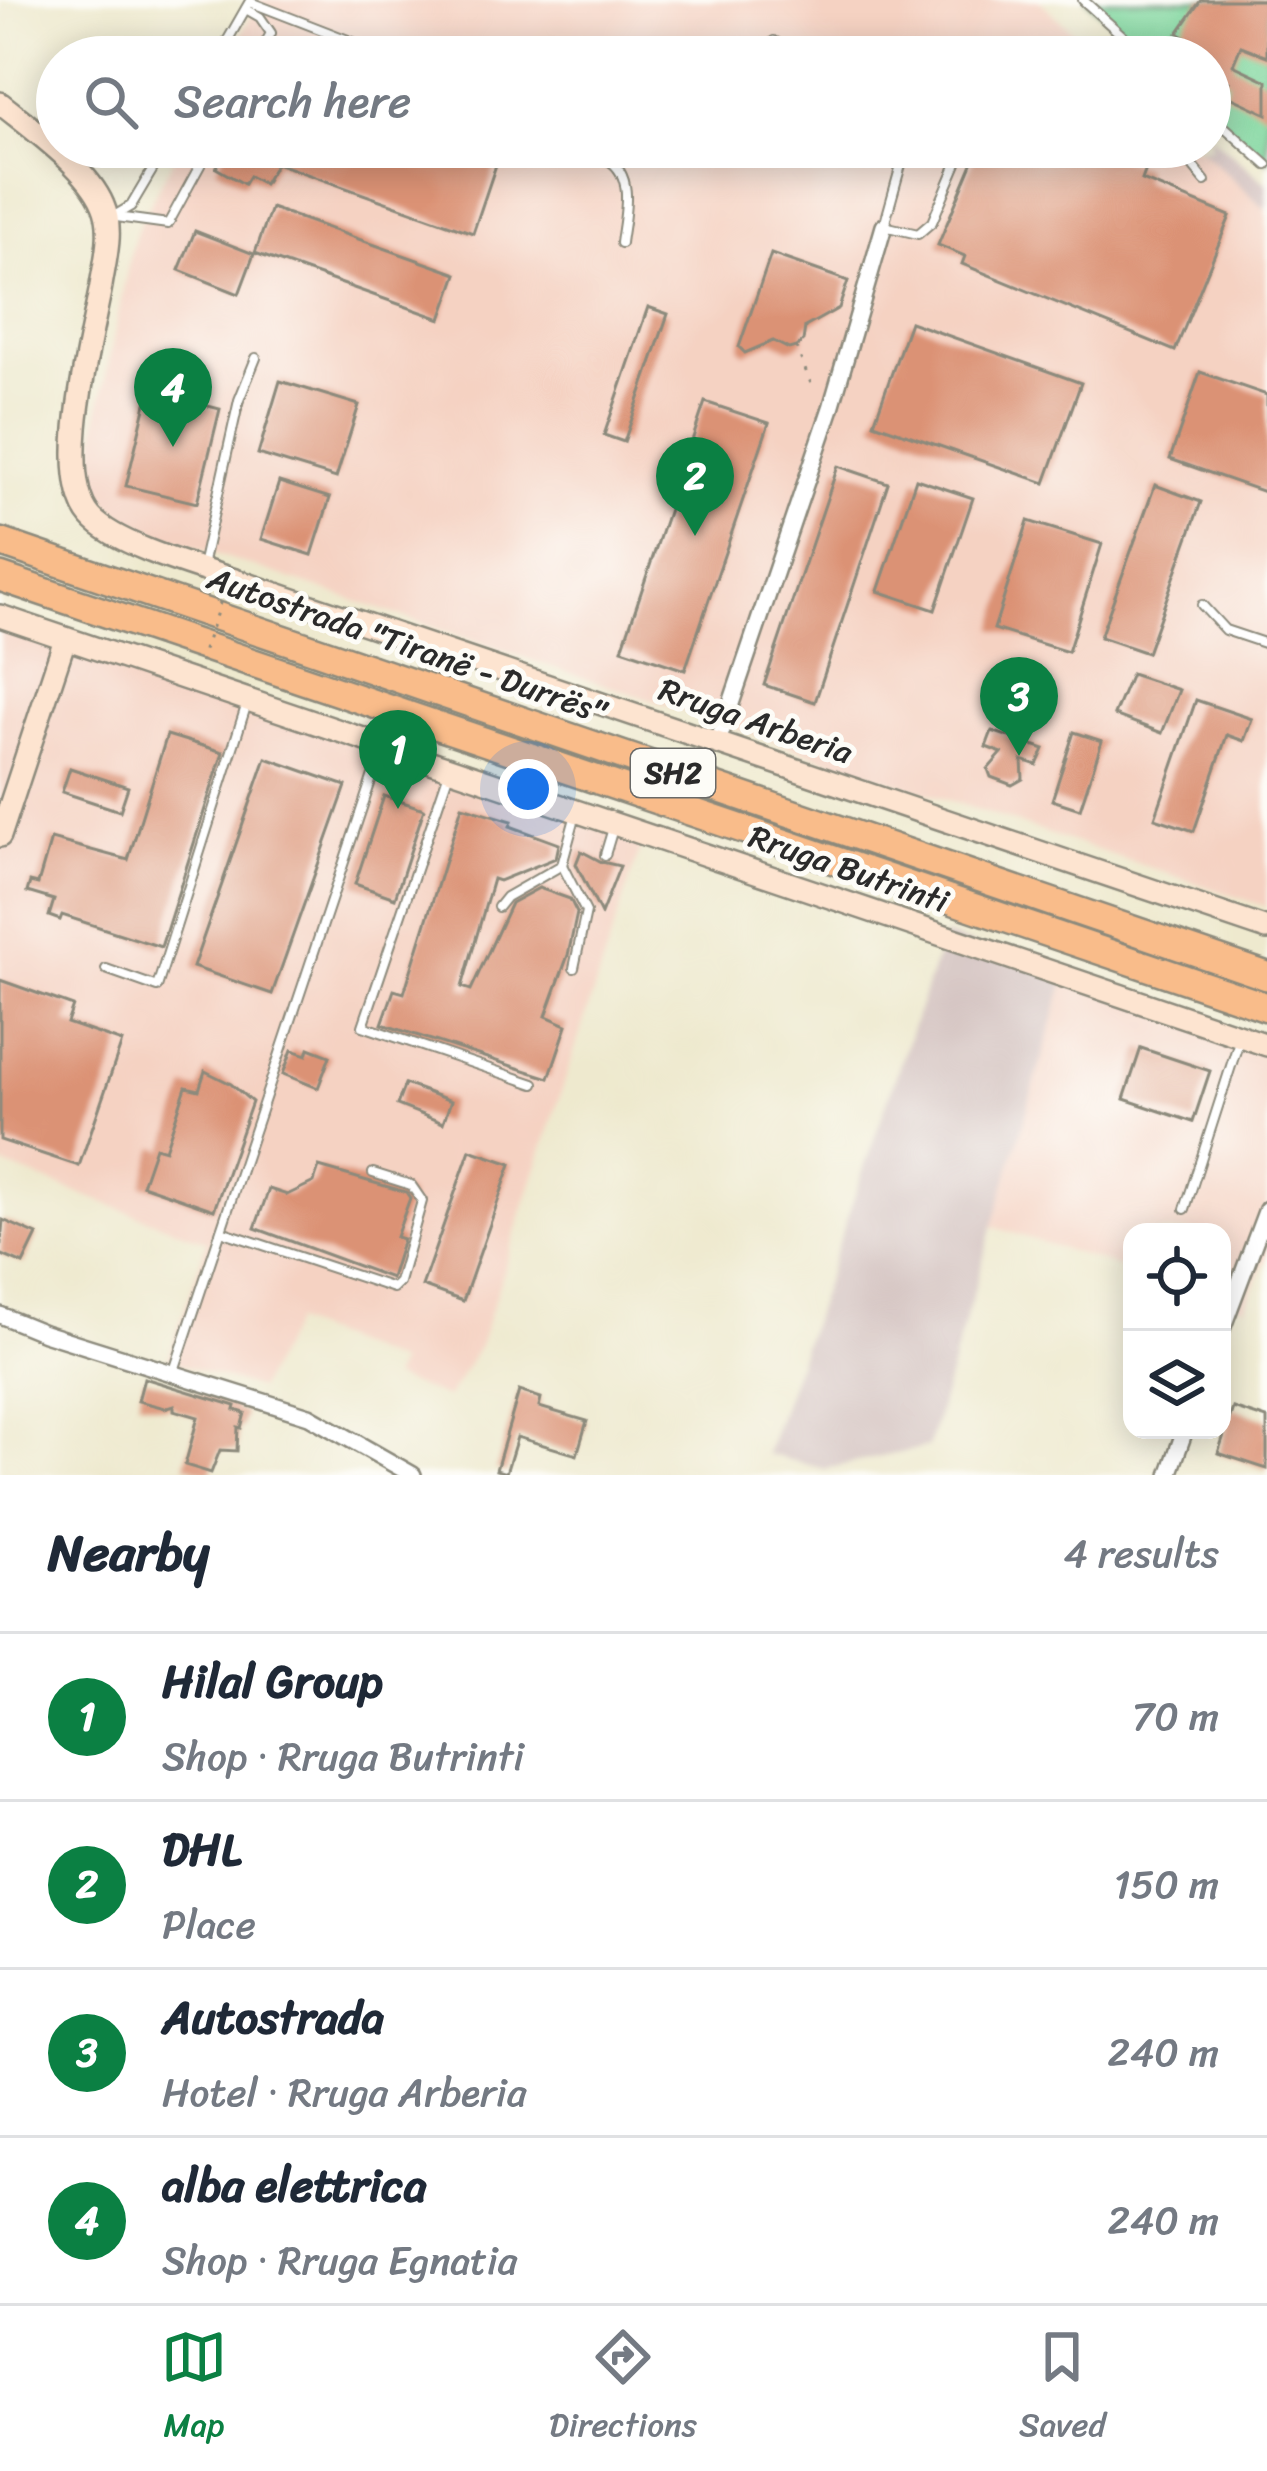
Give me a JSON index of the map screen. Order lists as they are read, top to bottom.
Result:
{
  "streets": {
    "highway": ["Autostrada \"Tiranë - Durrës\"", "SH2"],
    "main road": ["Rruga Arberia", "Rruga Butrinti"]
  },
  "page": {
    "search": "Search here",
    "pins": [
      "4",
      "2",
      "3",
      "1"
    ],
    "heading": ["Nearby", "4 results"],
    "list": [
      {
        "mark": "1",
        "name": "Hilal Group",
        "note": "Shop · Rruga Butrinti",
        "value": "70 m"
      },
      {
        "mark": "2",
        "name": "DHL",
        "note": "Place",
        "value": "150 m"
      },
      {
        "mark": "3",
        "name": "Autostrada",
        "note": "Hotel · Rruga Arberia",
        "value": "240 m"
      },
      {
        "mark": "4",
        "name": "alba elettrica",
        "note": "Shop · Rruga Egnatia",
        "value": "240 m"
      }
    ],
    "nav": ["Map", "Directions", "Saved"]
  }
}
